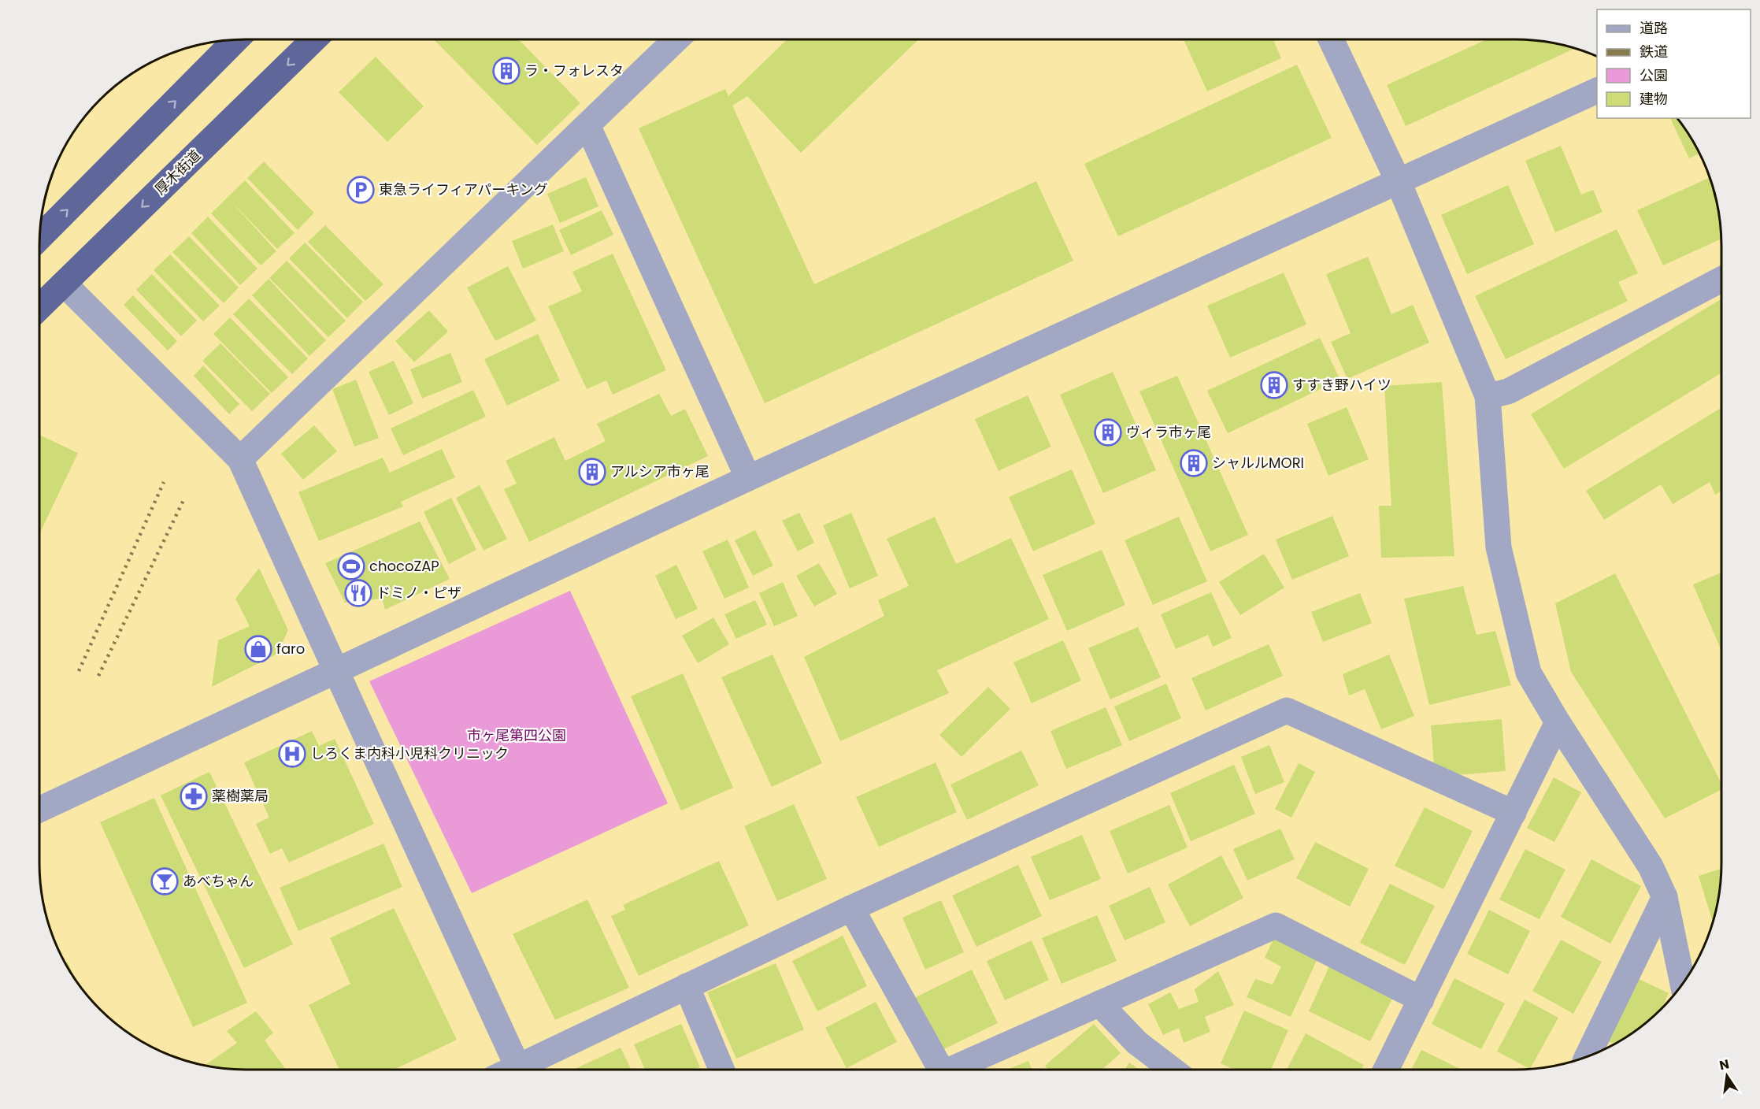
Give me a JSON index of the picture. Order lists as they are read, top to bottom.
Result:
{
  "streets": {
    "highway": ["厚木街道"]
  },
  "parks": ["市ヶ尾第四公園"],
  "places": {
    "building": [
      "ラ・フォレスタ",
      "すすき野ハイツ",
      "ヴィラ市ヶ尾",
      "シャルルMORI",
      "アルシア市ヶ尾"
    ],
    "parking": ["東急ライフィアパーキング"],
    "sports": ["chocoZAP"],
    "restaurant": ["ドミノ・ピザ"],
    "shop": ["faro"],
    "hospital": ["しろくま内科小児科クリニック"],
    "pharmacy": ["薬樹薬局"],
    "bar": ["あべちゃん"]
  },
  "legend": [
    "道路",
    "鉄道",
    "公園",
    "建物"
  ],
  "north": "top"
}
